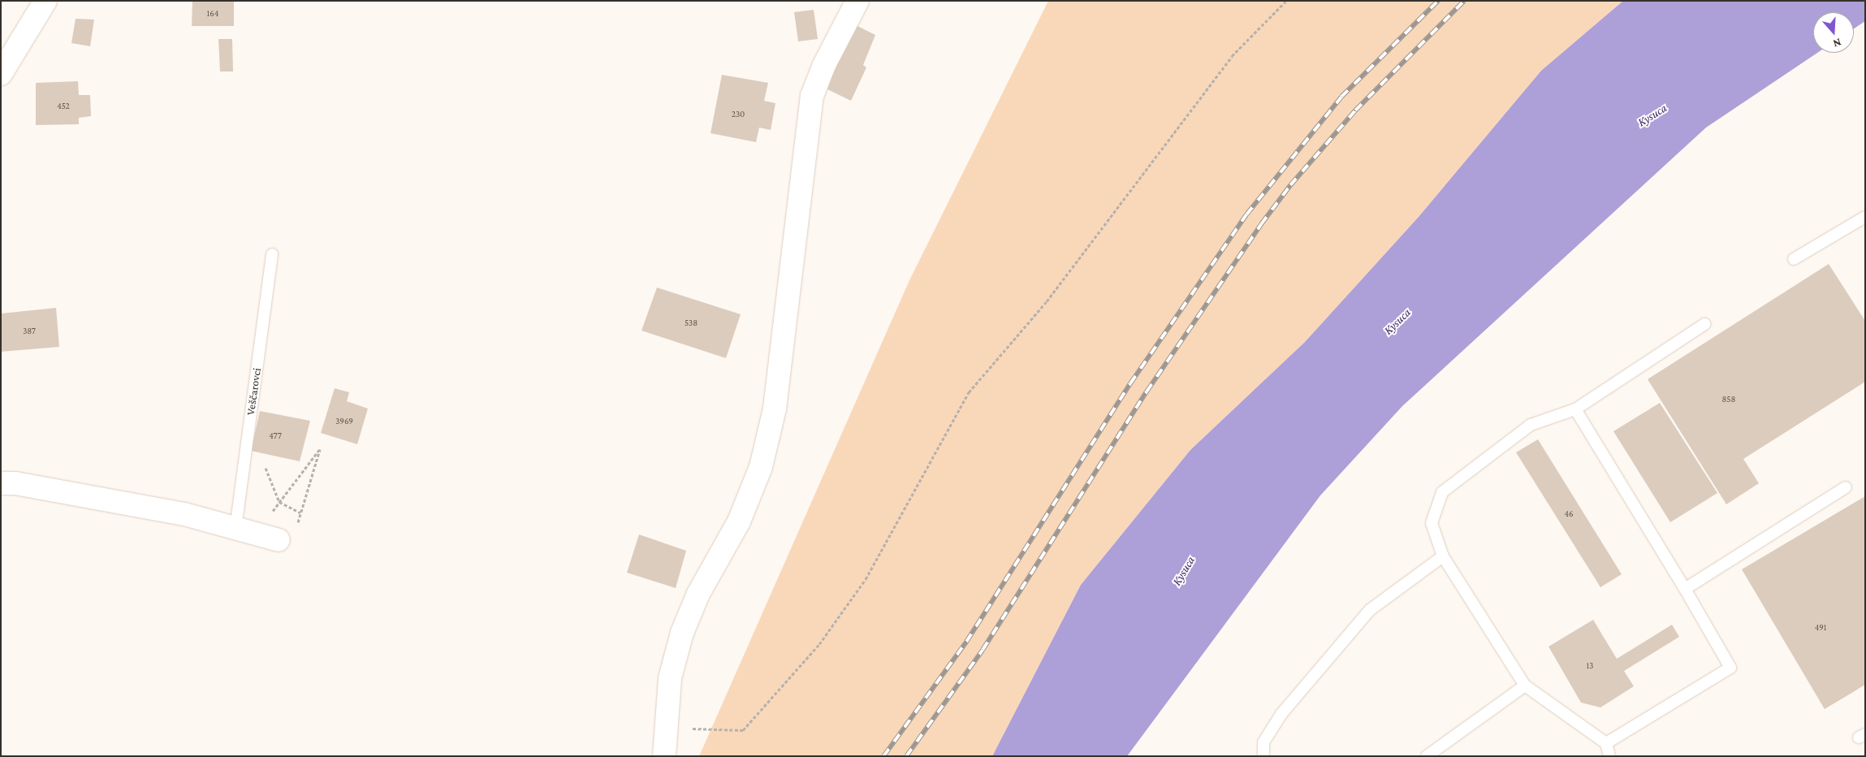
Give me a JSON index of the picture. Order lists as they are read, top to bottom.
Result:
{
  "streets": {
    "lane": ["Veščarovci"]
  },
  "water": ["Kysuca"],
  "house_numbers": [
    "164",
    "452",
    "230",
    "538",
    "387",
    "858",
    "3969",
    "477",
    "46",
    "491",
    "13"
  ],
  "north": "bottom"
}
